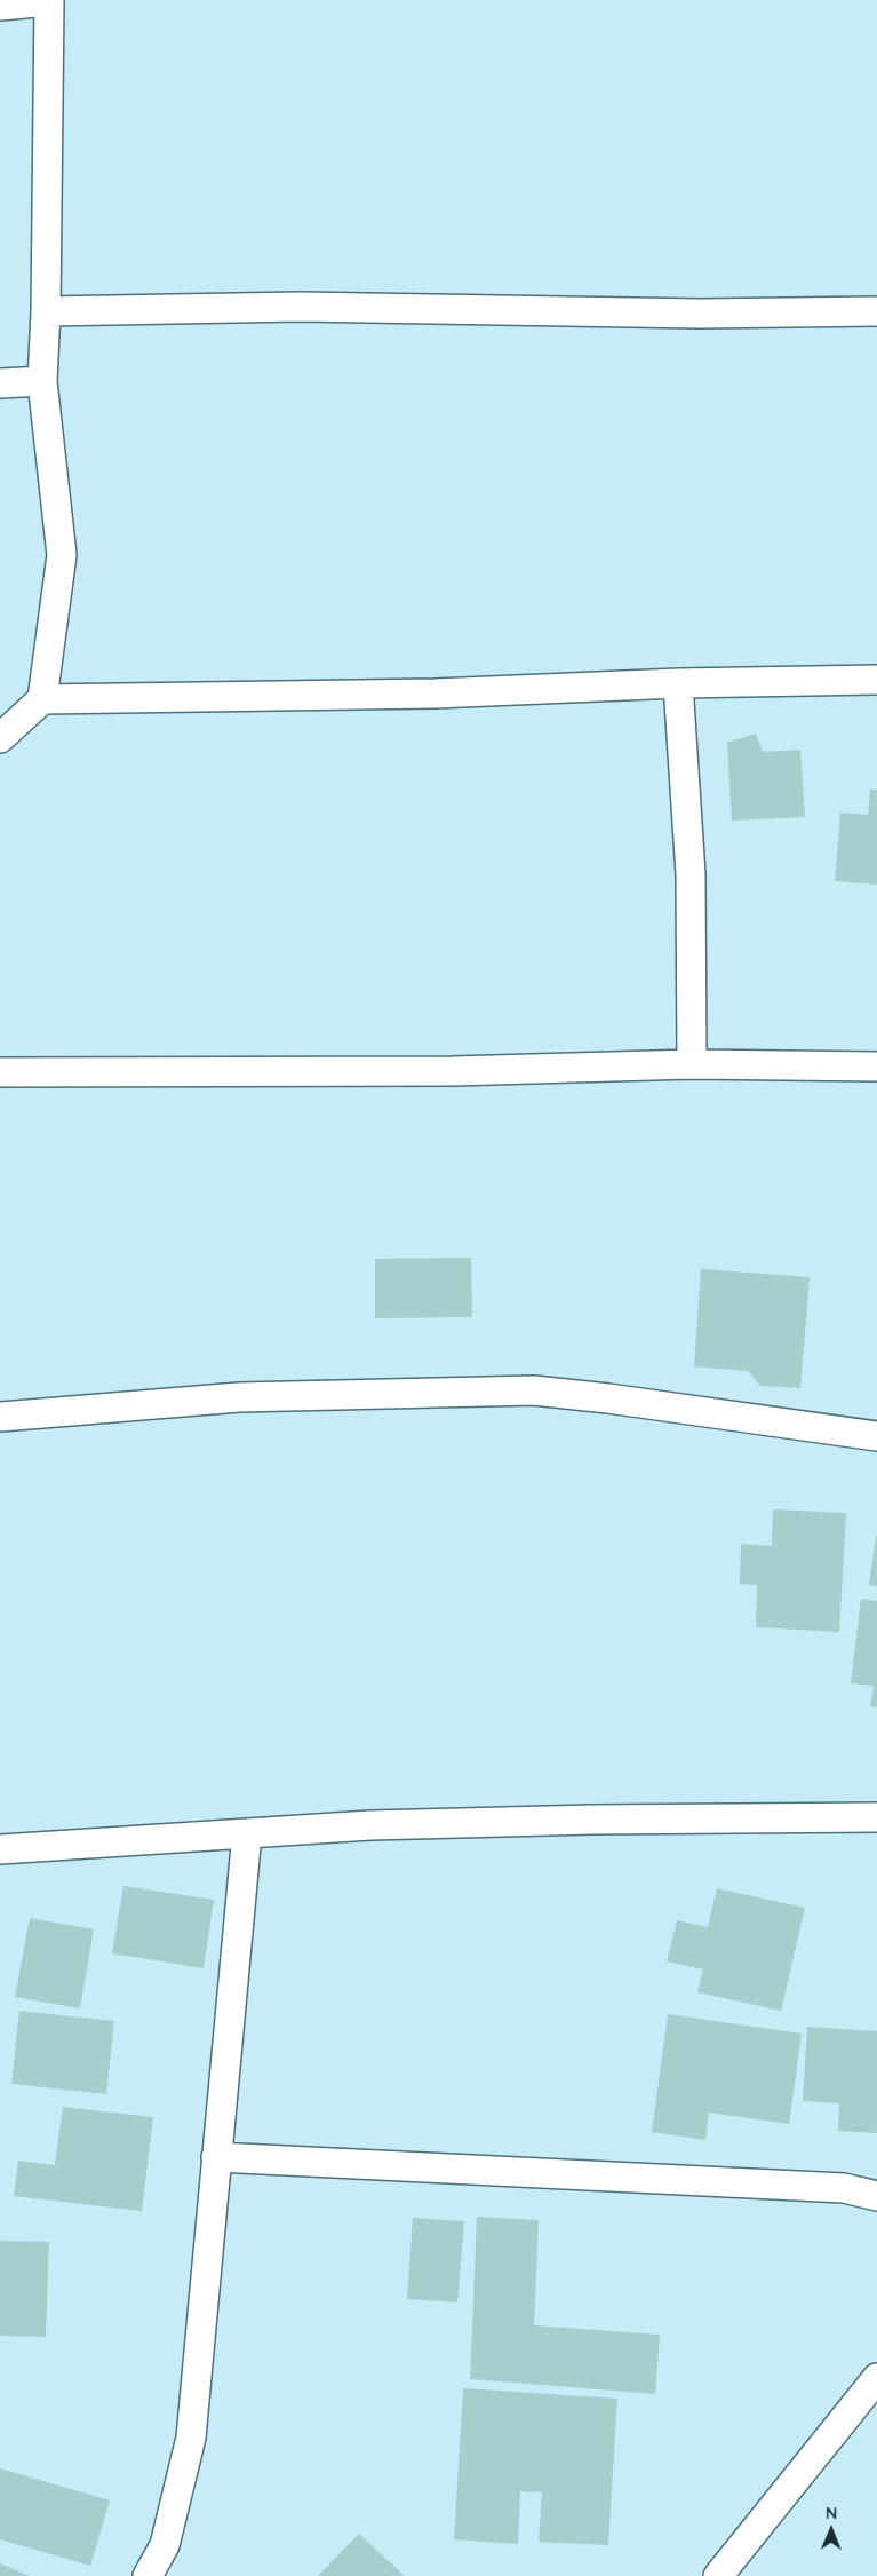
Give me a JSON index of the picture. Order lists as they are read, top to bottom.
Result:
{
  "north": "top"
}
